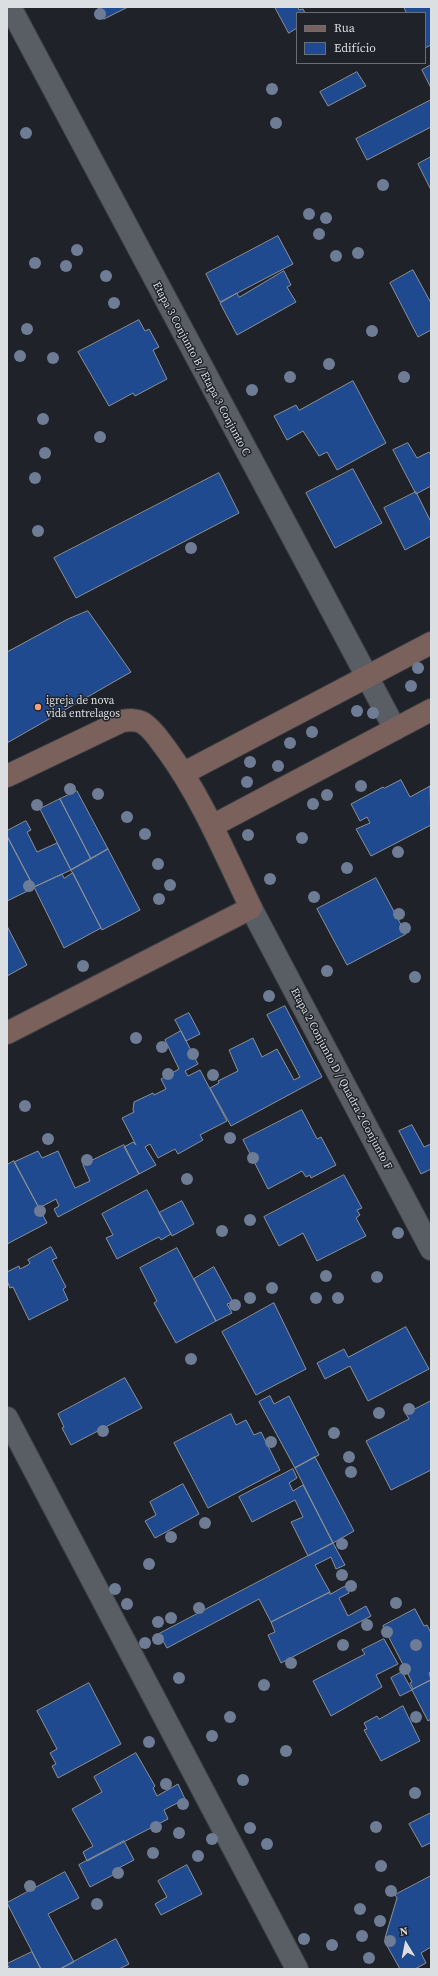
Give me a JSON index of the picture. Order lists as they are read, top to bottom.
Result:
{
  "streets": {
    "street": ["Etapa 3 Conjunto B / Etapa 3 Conjunto C", "Etapa 2 Conjunto D / Quadra 2 Conjunto F"]
  },
  "places": ["igreja de nova vida entrelagos"],
  "legend": ["Rua", "Edifício"],
  "north": "top"
}
